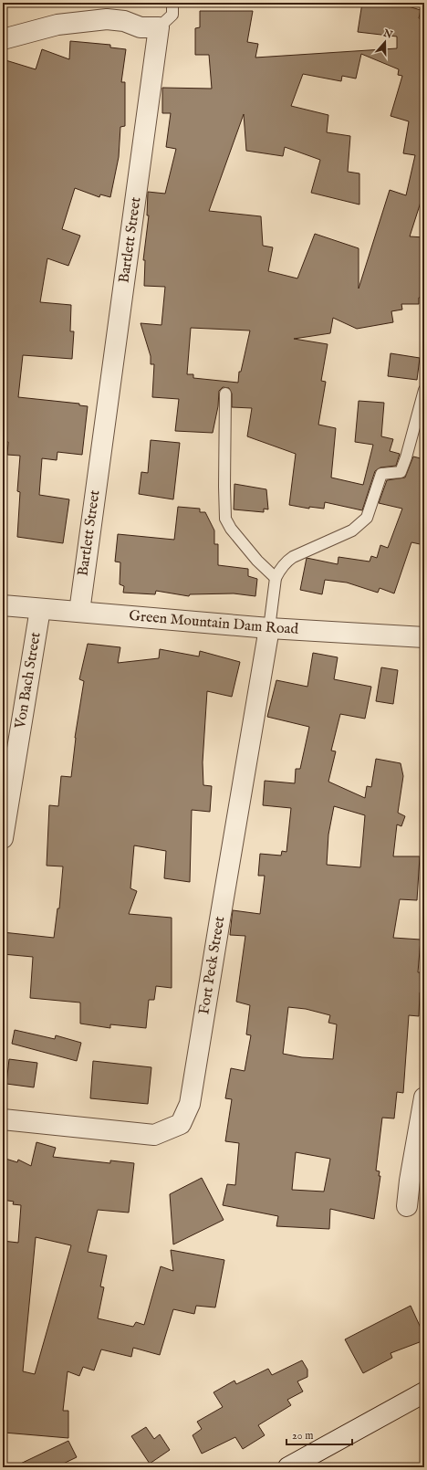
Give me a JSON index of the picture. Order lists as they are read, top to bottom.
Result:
{
  "streets": {
    "street": [
      "Bartlett Street",
      "Green Mountain Dam Road",
      "Von Bach Street",
      "Fort Peck Street"
    ]
  },
  "crossings": [
    ["Bartlett Street", "Green Mountain Dam Road"],
    ["Green Mountain Dam Road", "Von Bach Street"],
    ["Green Mountain Dam Road", "Fort Peck Street"]
  ],
  "scale_bar": "20 m",
  "north": "top"
}
